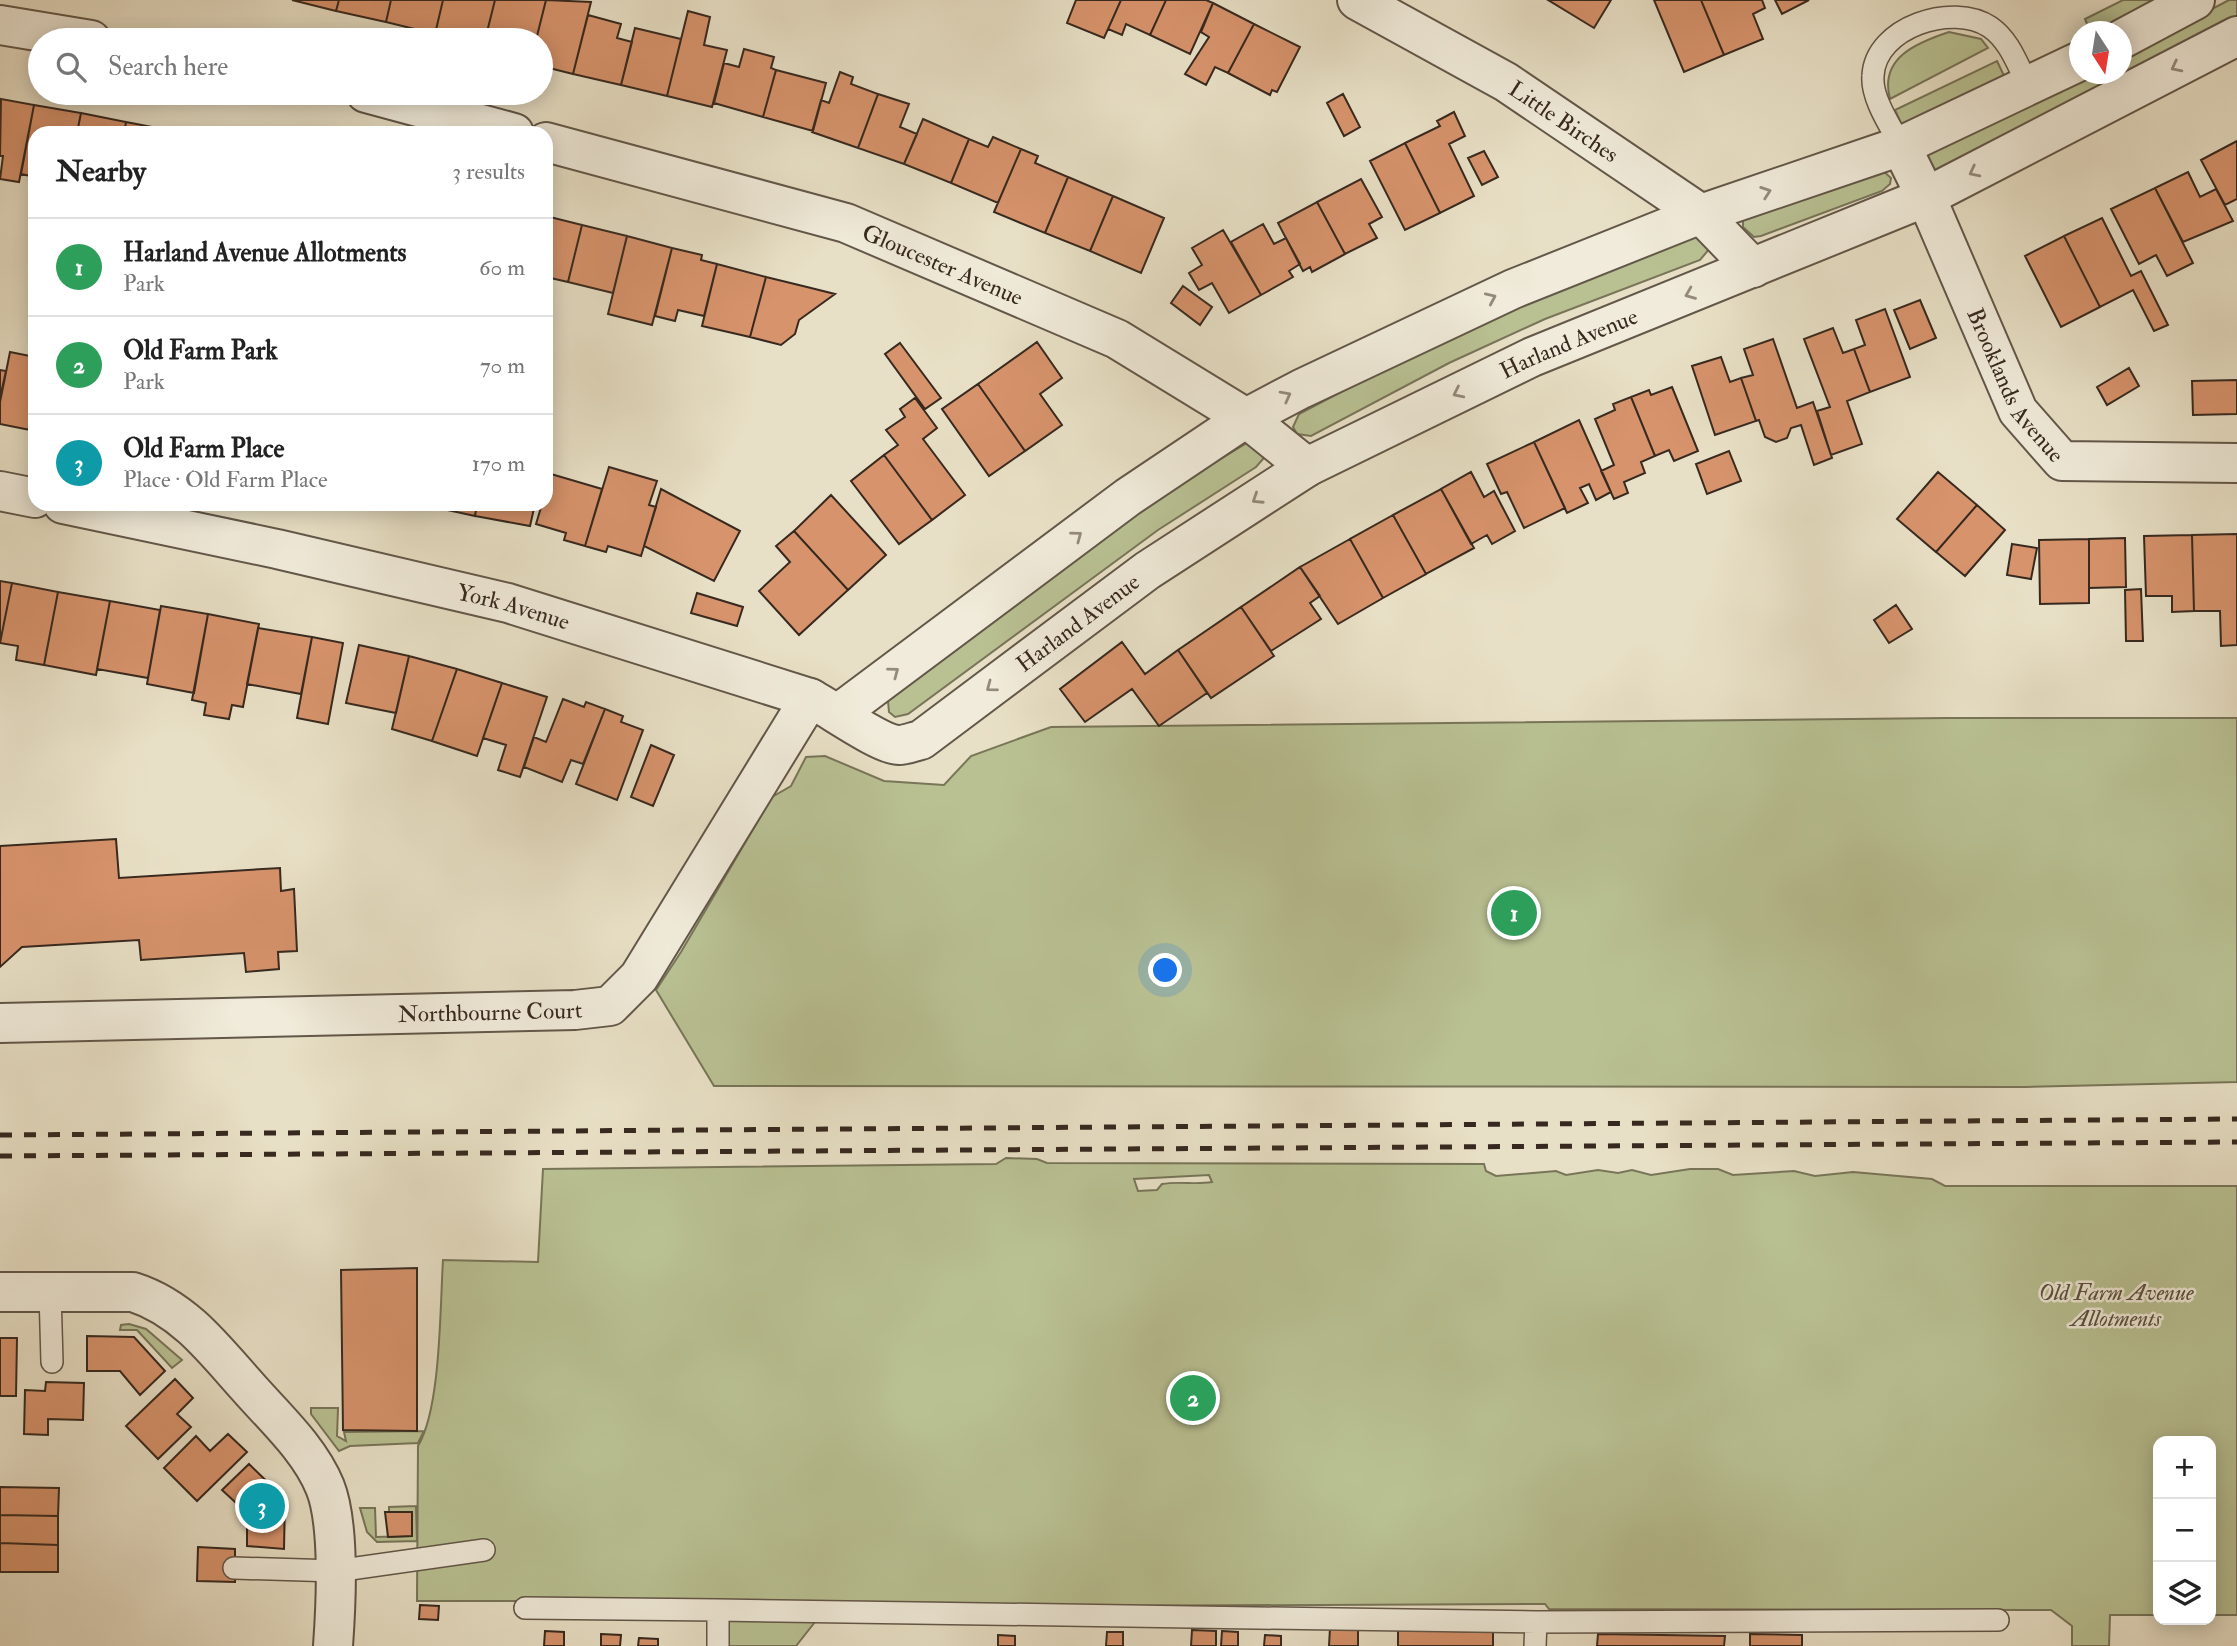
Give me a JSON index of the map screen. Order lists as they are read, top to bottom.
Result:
{
  "streets": {
    "street": [
      "Little Birches",
      "Gloucester Avenue",
      "Harland Avenue",
      "Brooklands Avenue",
      "York Avenue",
      "Northbourne Court"
    ]
  },
  "crossings": [
    ["Little Birches", "Harland Avenue"],
    ["Gloucester Avenue", "Harland Avenue"],
    ["Harland Avenue", "Brooklands Avenue"],
    ["Harland Avenue", "York Avenue"],
    ["York Avenue", "Northbourne Court"]
  ],
  "parks": ["Old Farm Avenue Allotments"],
  "north": "bottom",
  "page": {
    "search": "Search here",
    "heading": ["Nearby", "3 results"],
    "list": [
      {
        "mark": "1",
        "name": "Harland Avenue Allotments",
        "note": "Park",
        "value": "60 m"
      },
      {
        "mark": "2",
        "name": "Old Farm Park",
        "note": "Park",
        "value": "70 m"
      },
      {
        "mark": "3",
        "name": "Old Farm Place",
        "note": "Place · Old Farm Place",
        "value": "170 m"
      }
    ],
    "pins": ["1", "2", "3"],
    "map_buttons": ["+", "−"]
  }
}
